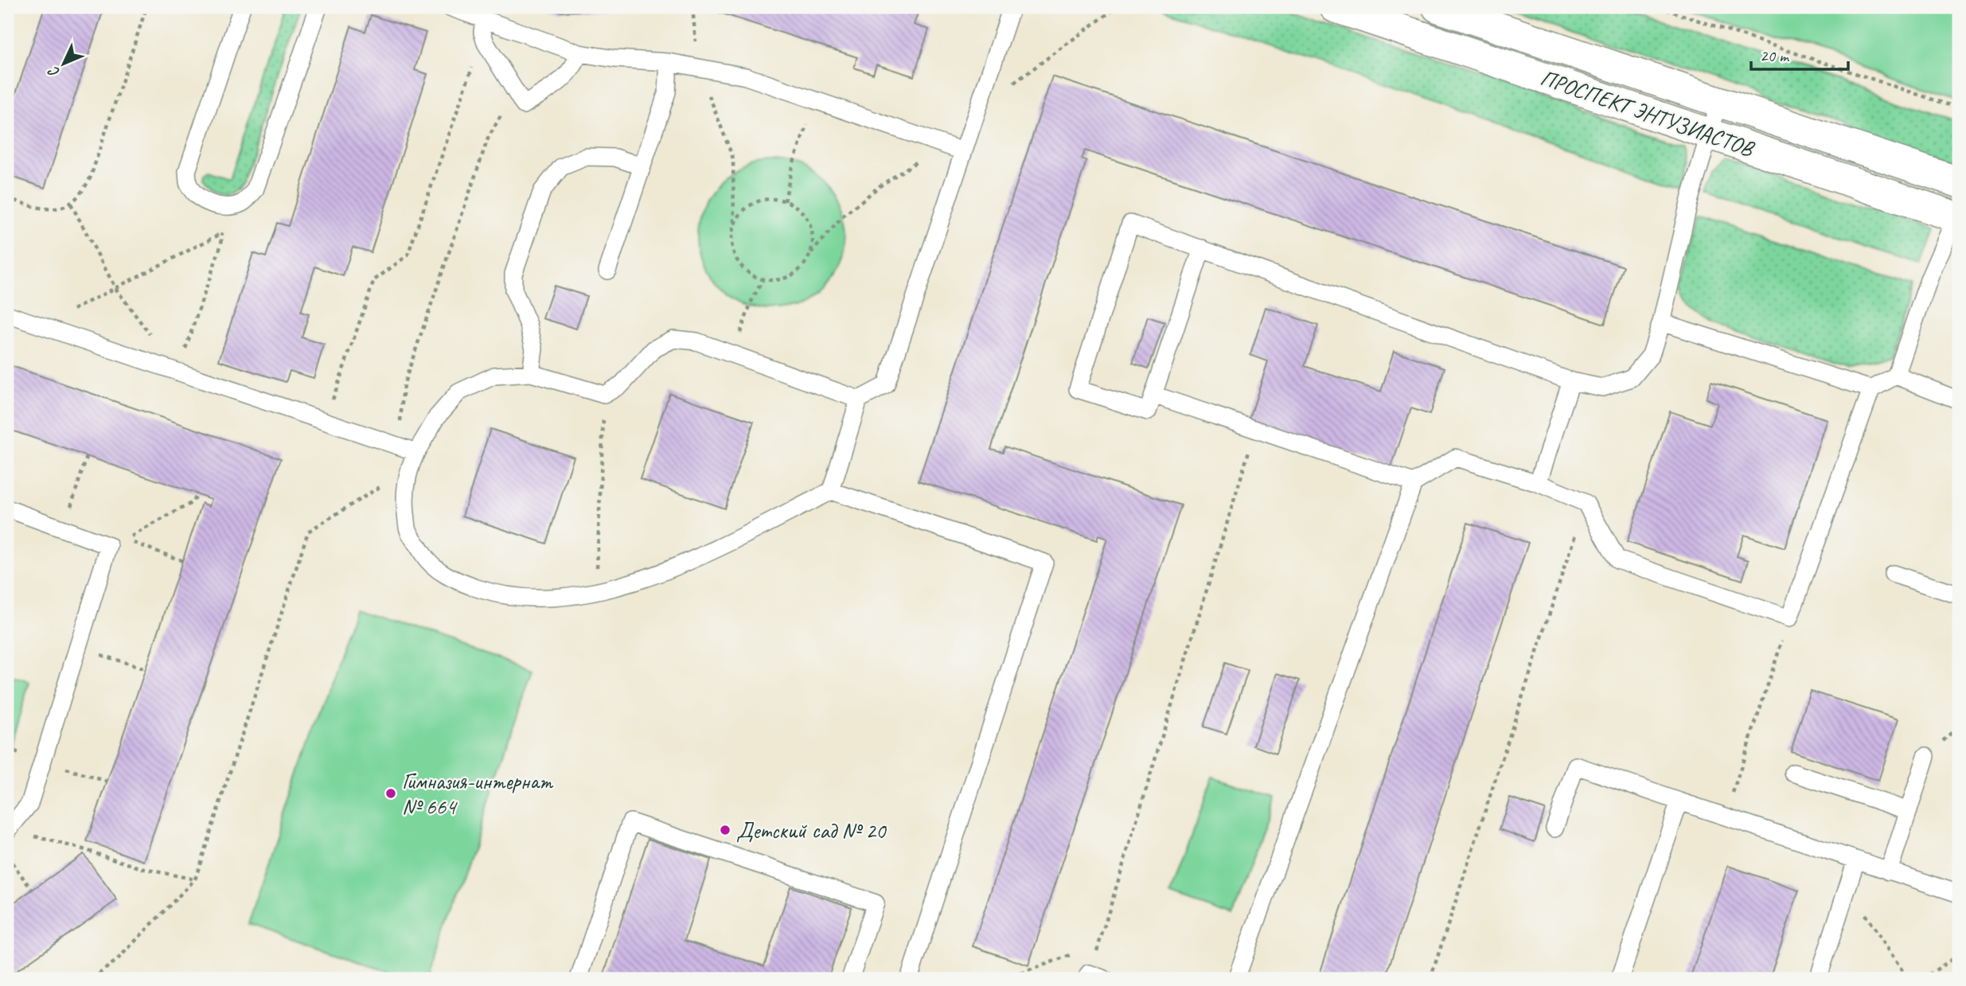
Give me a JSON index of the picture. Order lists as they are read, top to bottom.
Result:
{
  "streets": {
    "street": ["ПРОСПЕКТ ЭНТУЗИАСТОВ"]
  },
  "places": ["Гимназия-интернат № 664", "Детский сад № 20"],
  "scale_bar": "20 m",
  "north": "bottom left"
}
